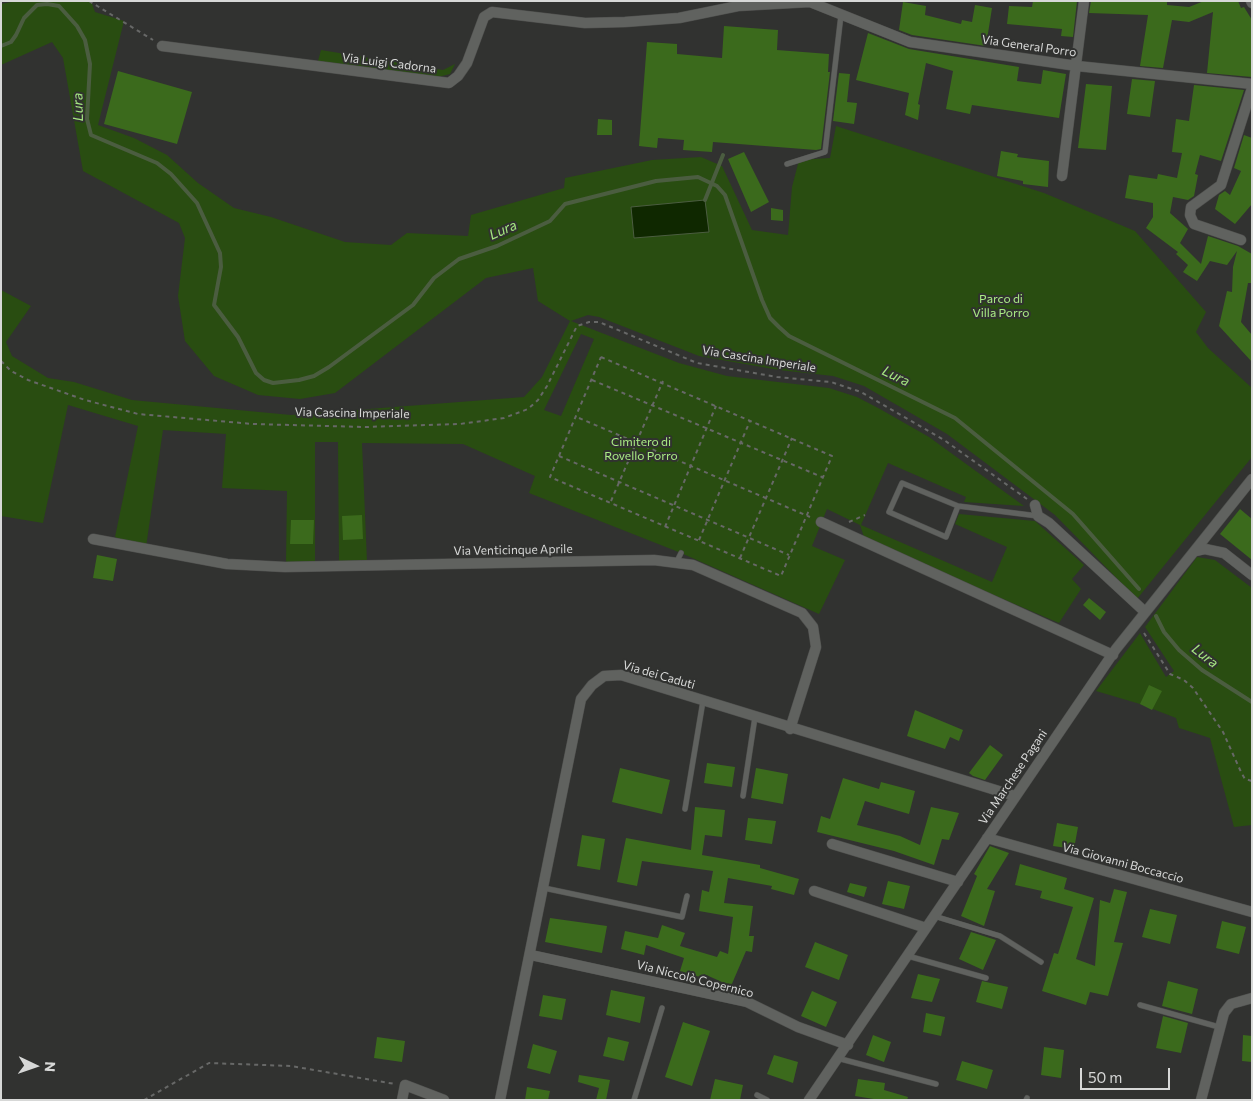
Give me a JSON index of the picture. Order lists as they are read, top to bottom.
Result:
{
  "streets": {
    "street": [
      "Via General Porro",
      "Via Luigi Cadorna",
      "Via Venticinque Aprile",
      "Via dei Caduti",
      "Via Marchese Pagani",
      "Via Giovanni Boccaccio",
      "Via Niccolò Copernico"
    ],
    "path": ["Via Cascina Imperiale"]
  },
  "crossings": [
    ["Via General Porro", "Via Luigi Cadorna"],
    ["Via Venticinque Aprile", "Via dei Caduti"],
    ["Via dei Caduti", "Via Marchese Pagani"],
    ["Via dei Caduti", "Via Niccolò Copernico"],
    ["Via Marchese Pagani", "Via Giovanni Boccaccio"],
    ["Via Marchese Pagani", "Via Niccolò Copernico"]
  ],
  "water": ["Lura"],
  "parks": ["Parco di Villa Porro", "Cimitero di Rovello Porro"],
  "scale_bar": "50 m",
  "north": "right"
}
